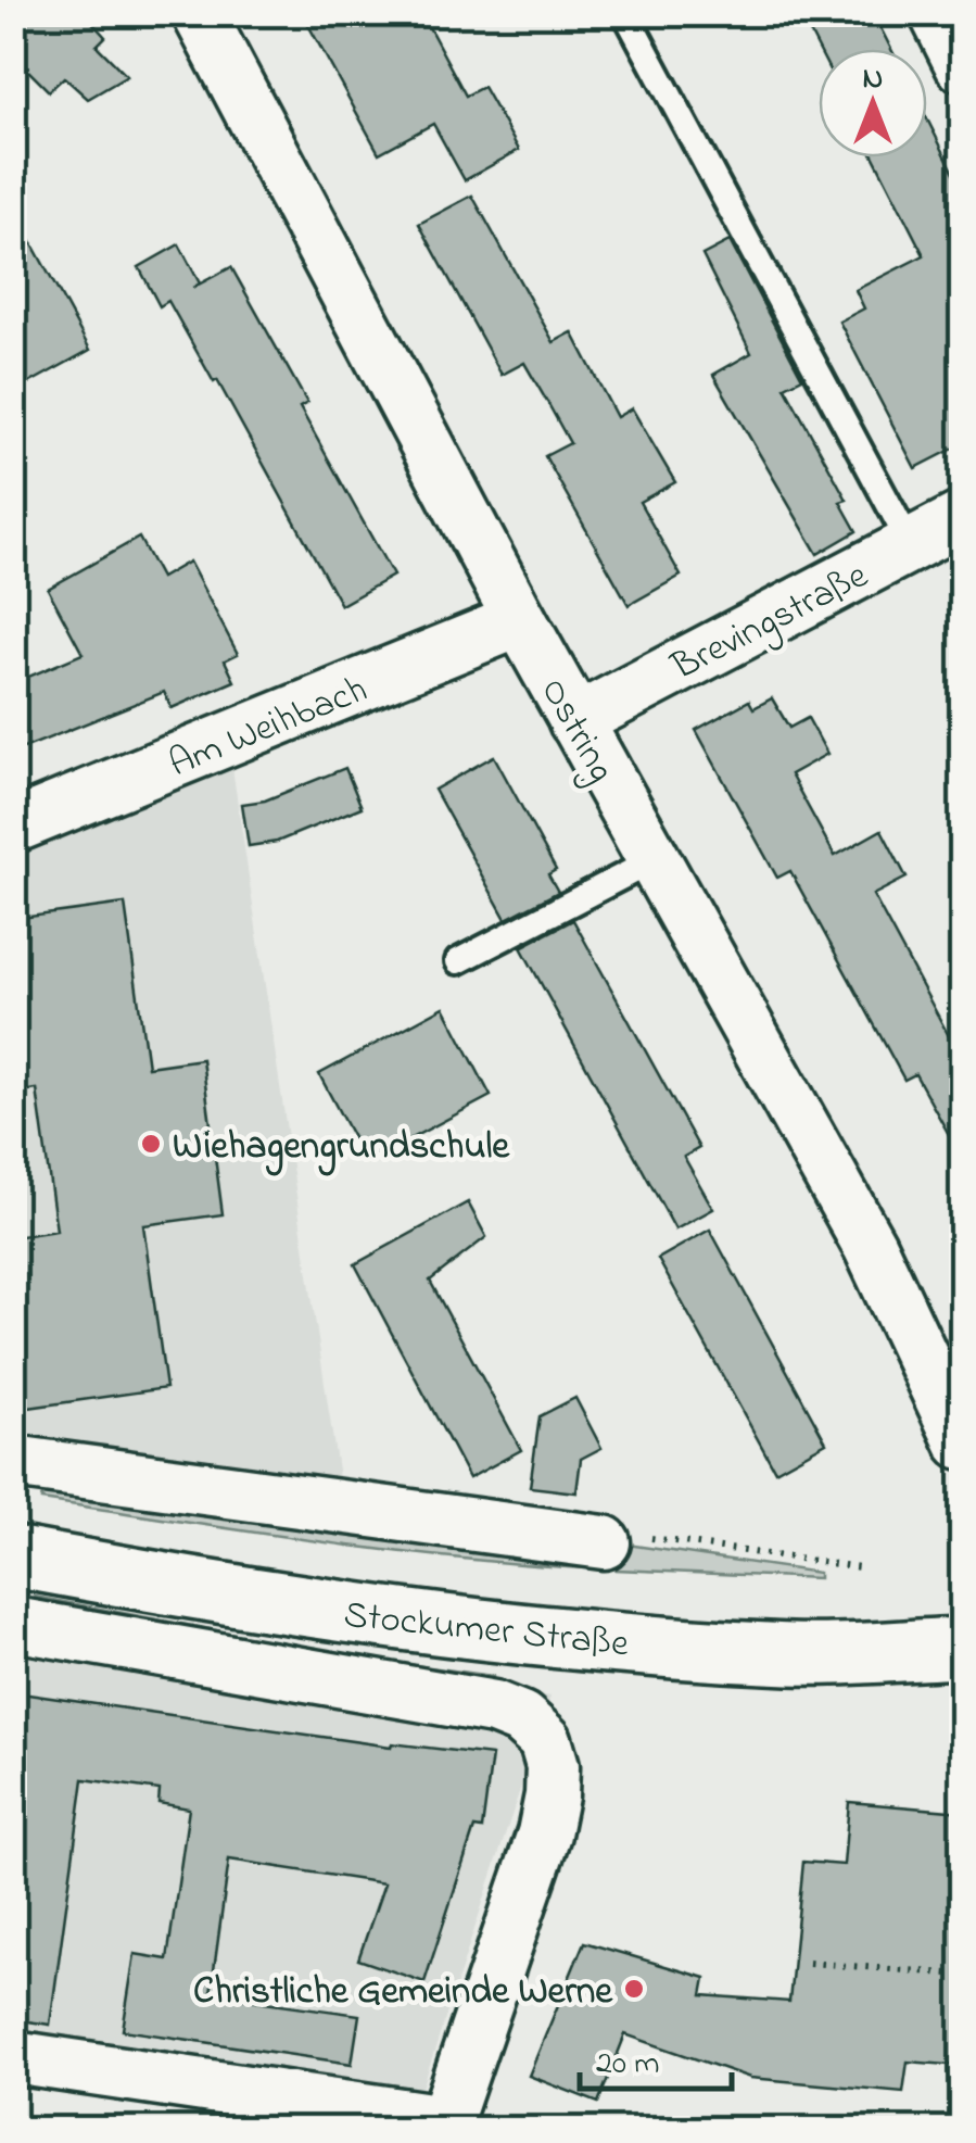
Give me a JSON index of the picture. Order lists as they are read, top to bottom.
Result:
{
  "streets": {
    "main road": ["Stockumer Straße"],
    "street": ["Brevingstraße", "Am Weihbach", "Ostring"]
  },
  "crossings": [
    ["Brevingstraße", "Ostring"],
    ["Am Weihbach", "Ostring"]
  ],
  "places": ["Wiehagengrundschule", "Christliche Gemeinde Werne"],
  "scale_bar": "20 m",
  "north": "top"
}
